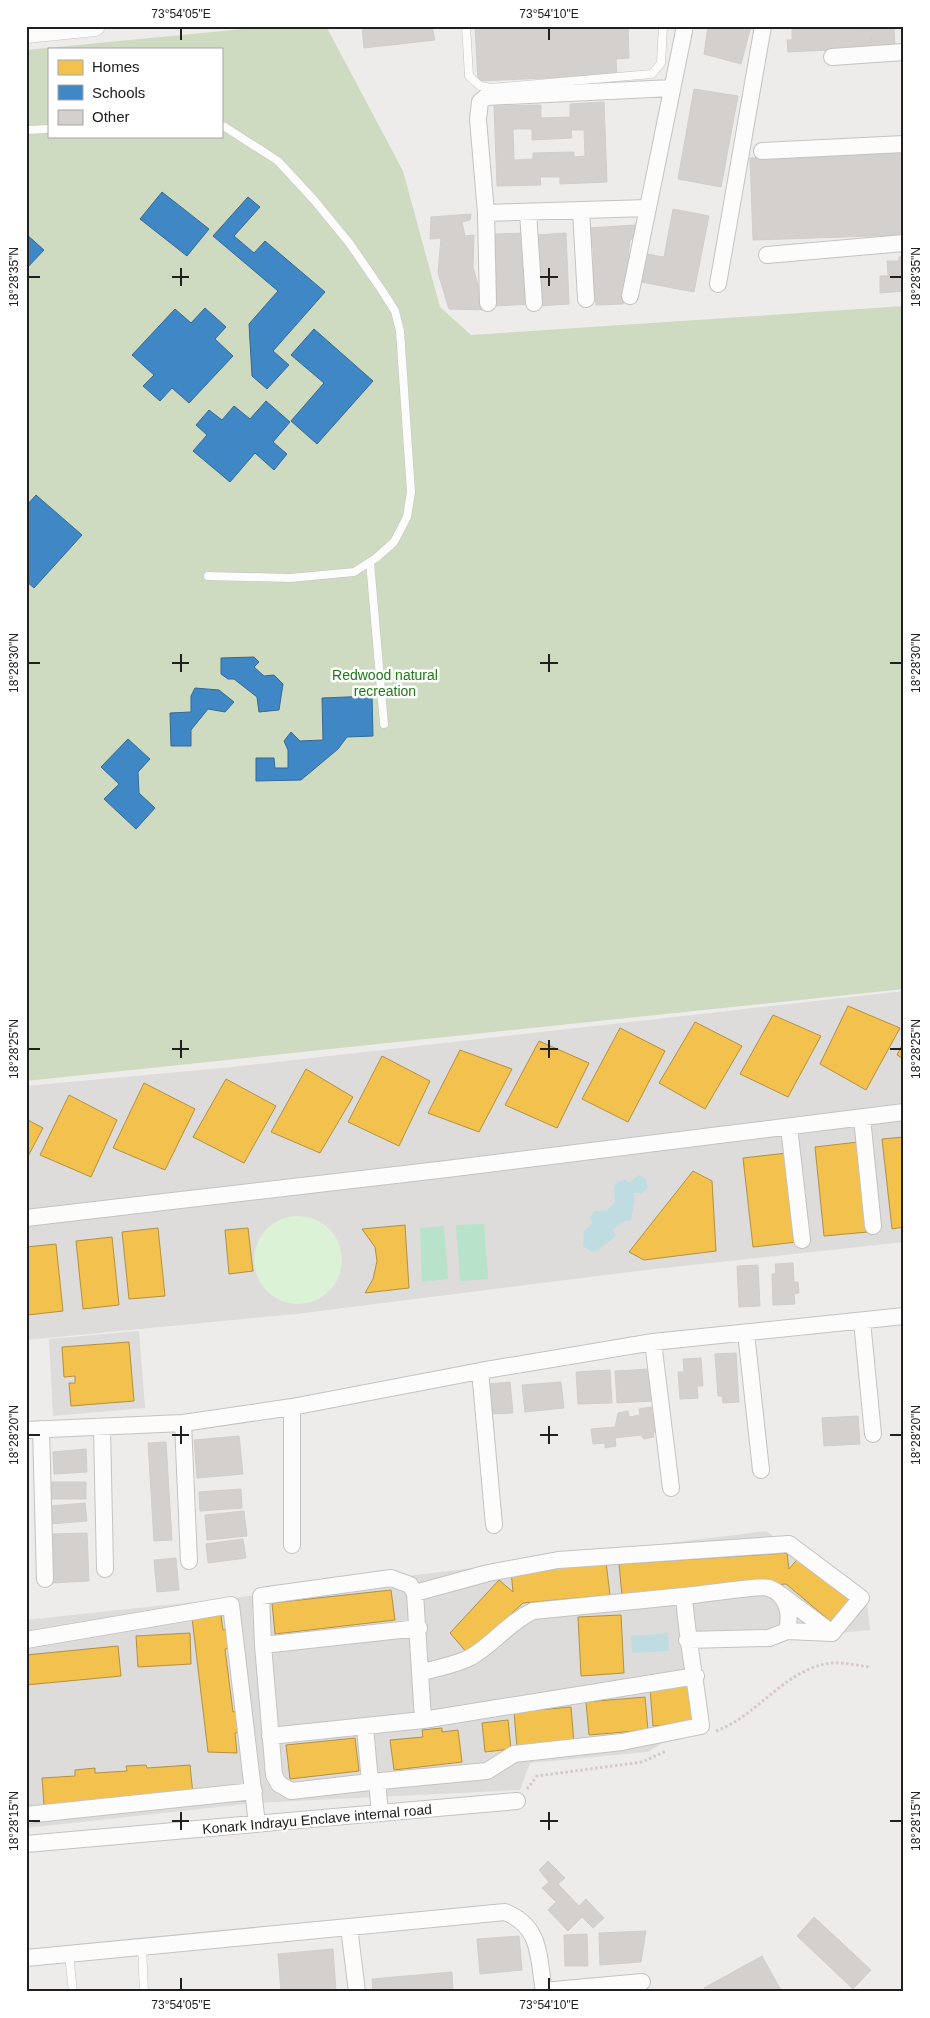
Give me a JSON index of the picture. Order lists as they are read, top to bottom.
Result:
{
  "streets": {
    "street": ["Konark Indrayu Enclave internal road"]
  },
  "parks": ["Redwood natural recreation"],
  "legend": ["Homes", "Schools", "Other"],
  "coordinates": [
    "73°54'05\"E",
    "73°54'10\"E",
    "18°28'35\"N",
    "18°28'30\"N",
    "18°28'25\"N",
    "18°28'20\"N",
    "18°28'15\"N"
  ]
}
